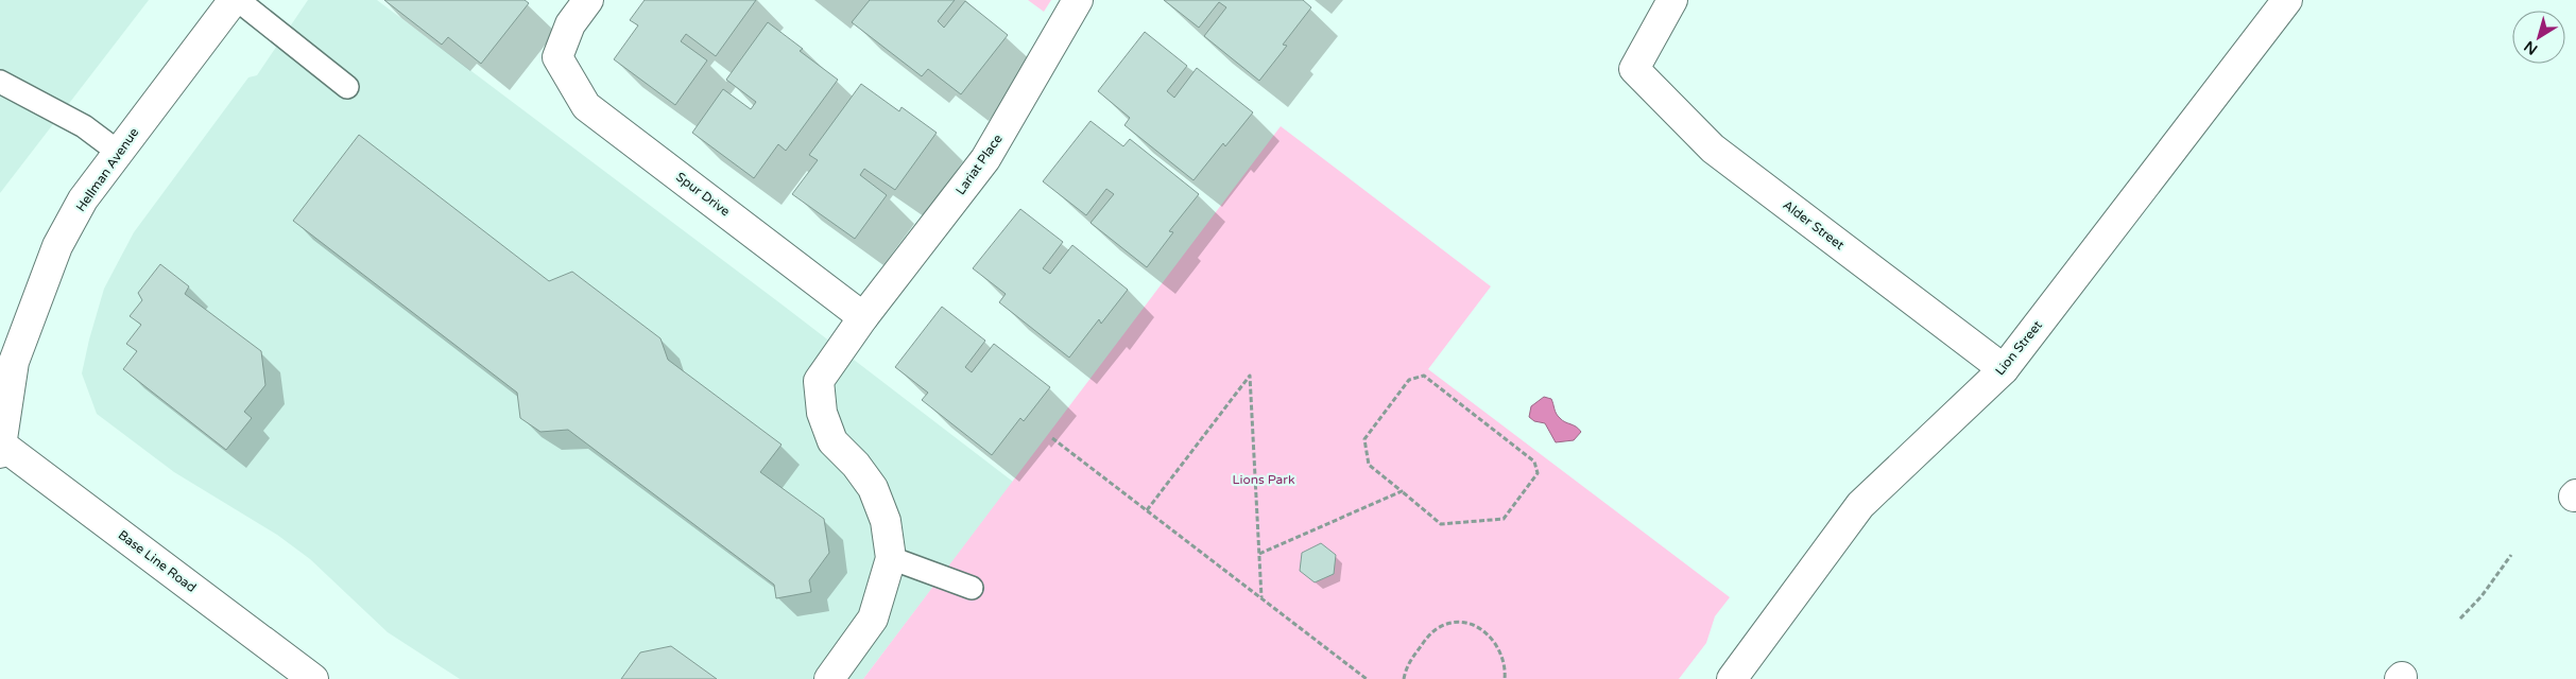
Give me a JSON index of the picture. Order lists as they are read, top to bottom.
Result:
{
  "streets": {
    "street": [
      "Lariat Place",
      "Hellman Avenue",
      "Spur Drive",
      "Alder Street",
      "Lion Street",
      "Base Line Road"
    ]
  },
  "crossings": [
    ["Lariat Place", "Spur Drive"],
    ["Hellman Avenue", "Base Line Road"],
    ["Alder Street", "Lion Street"]
  ],
  "parks": ["Lions Park"],
  "north": "bottom left"
}
